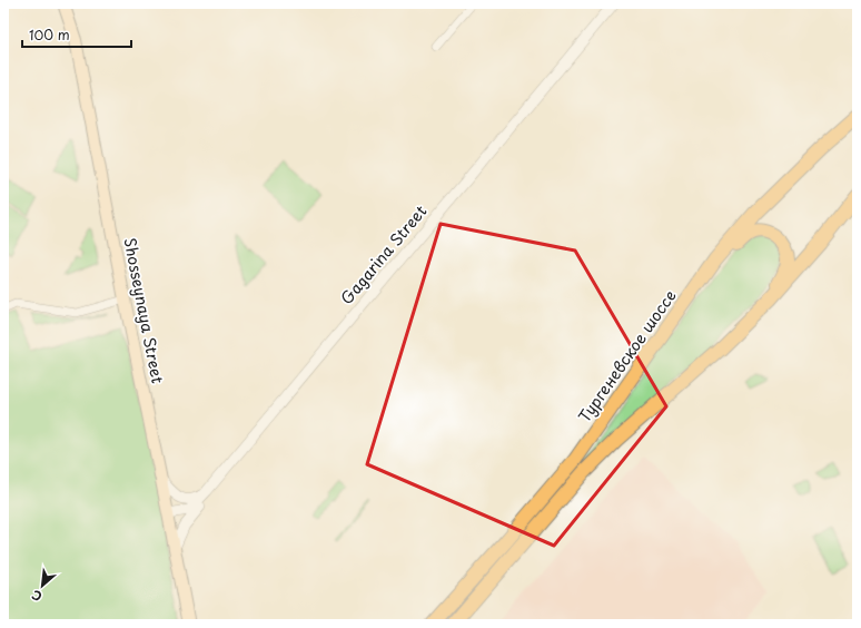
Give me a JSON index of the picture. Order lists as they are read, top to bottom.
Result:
{
  "streets": {
    "highway": ["Тургеневское шоссе"],
    "main road": ["Shosseynaya Street"],
    "street": ["Gagarina Street"]
  },
  "crossings": [
    ["Gagarina Street", "Shosseynaya Street"]
  ],
  "scale_bar": "100 m",
  "north": "bottom left"
}
